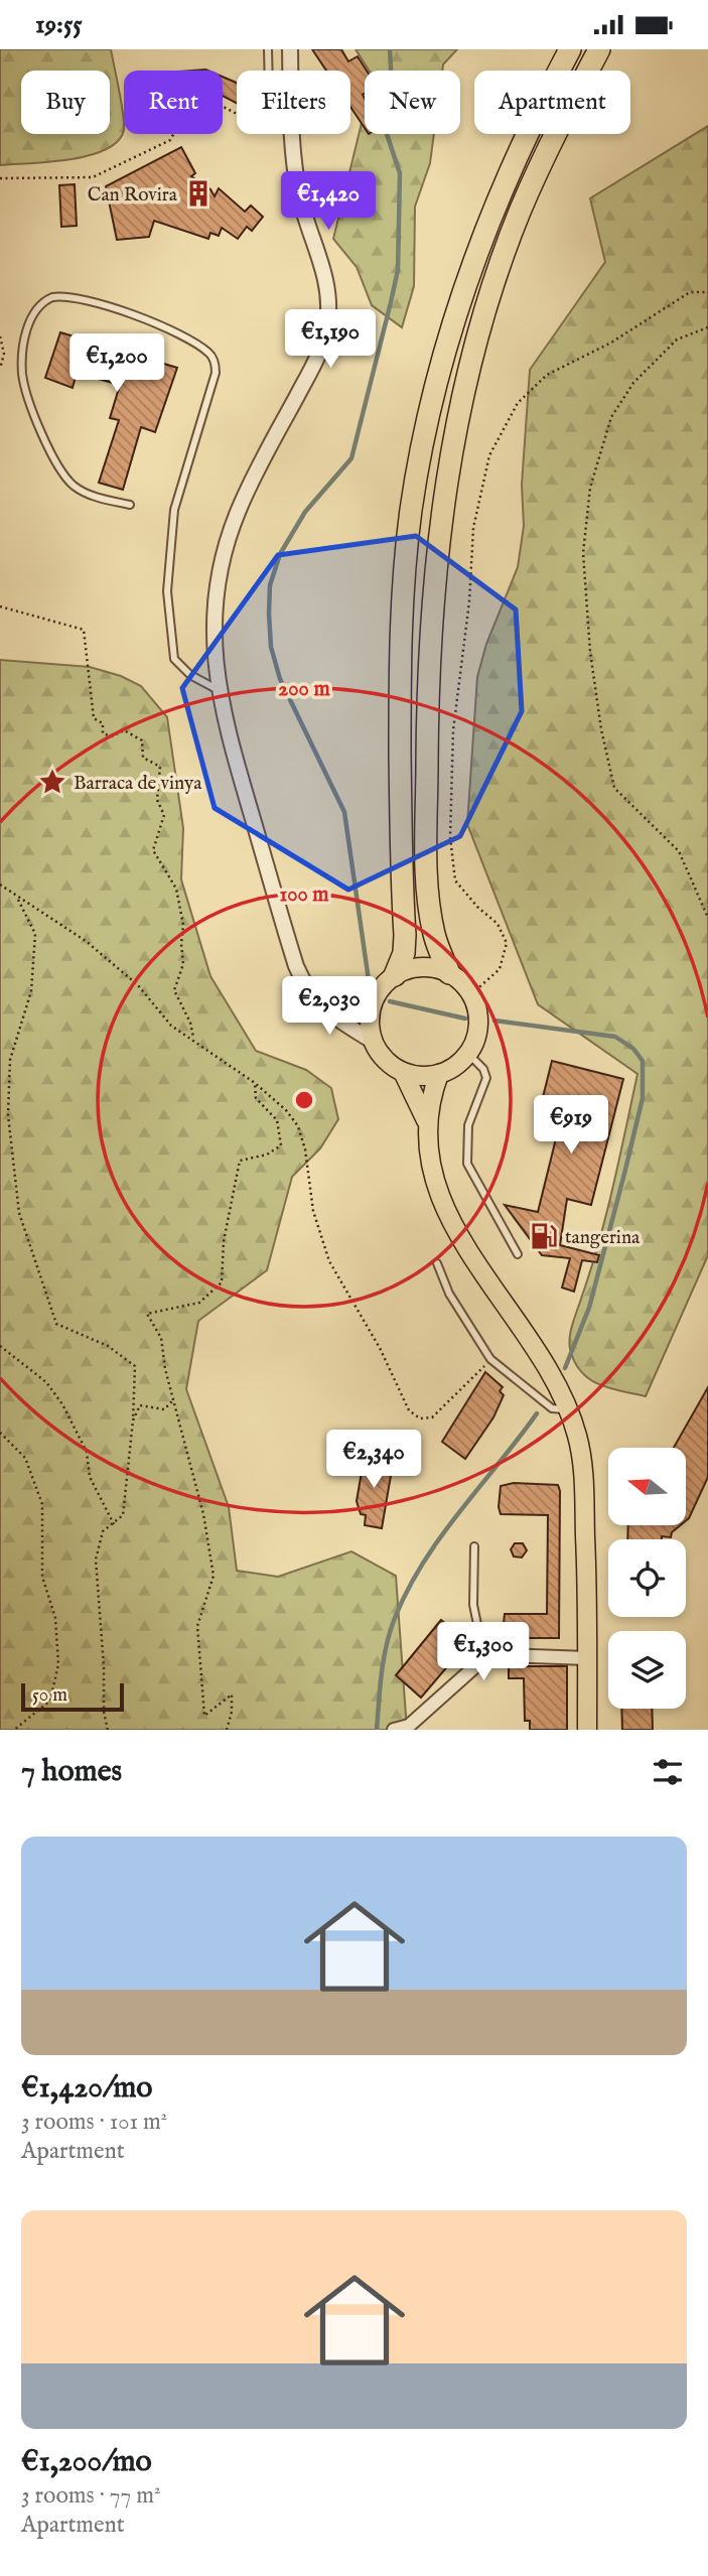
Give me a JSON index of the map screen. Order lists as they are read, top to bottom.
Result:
{
  "places": {
    "building": ["Can Rovira"],
    "place": ["Barraca de vinya"],
    "fuel station": ["tangerina"]
  },
  "scale_bar": "50 m",
  "north": "left",
  "page": {
    "status": "19:55",
    "chip": [
      "Buy",
      "Rent",
      "Filters",
      "New",
      "Apartment"
    ],
    "price": [
      "€1,420",
      "€1,190",
      "€1,200",
      "€2,030",
      "€919",
      "€2,340",
      "€1,300"
    ],
    "scale": "50 m",
    "heading": "7 homes",
    "list": [
      {
        "name": "€1,420/mo",
        "note": "3 rooms · 101 m² · Apartment"
      },
      {
        "name": "€1,200/mo",
        "note": "3 rooms · 77 m² · Apartment"
      }
    ]
  },
  "rings": ["200 m", "100 m"]
}
